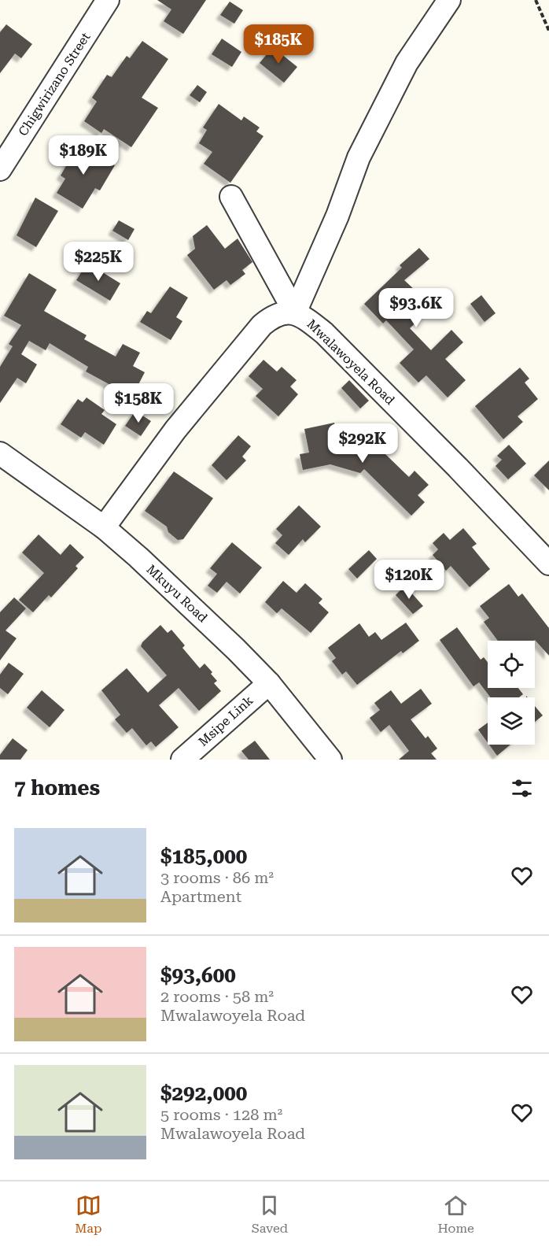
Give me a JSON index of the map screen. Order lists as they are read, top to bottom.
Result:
{
  "streets": {
    "street": [
      "Chigwirizano Street",
      "Mwalawoyela Road",
      "Mkuyu Road",
      "Msipe Link"
    ]
  },
  "crossings": [
    ["Mwalawoyela Road", "Mkuyu Road"],
    ["Mkuyu Road", "Msipe Link"]
  ],
  "page": {
    "price": [
      "$185K",
      "$189K",
      "$225K",
      "$93.6K",
      "$158K",
      "$292K",
      "$120K"
    ],
    "heading": "7 homes",
    "list": [
      {
        "name": "$185,000",
        "note": "3 rooms · 86 m² · Apartment"
      },
      {
        "name": "$93,600",
        "note": "2 rooms · 58 m² · Mwalawoyela Road"
      },
      {
        "name": "$292,000",
        "note": "5 rooms · 128 m² · Mwalawoyela Road"
      }
    ],
    "tabs": ["Map", "Saved", "Home"]
  }
}
